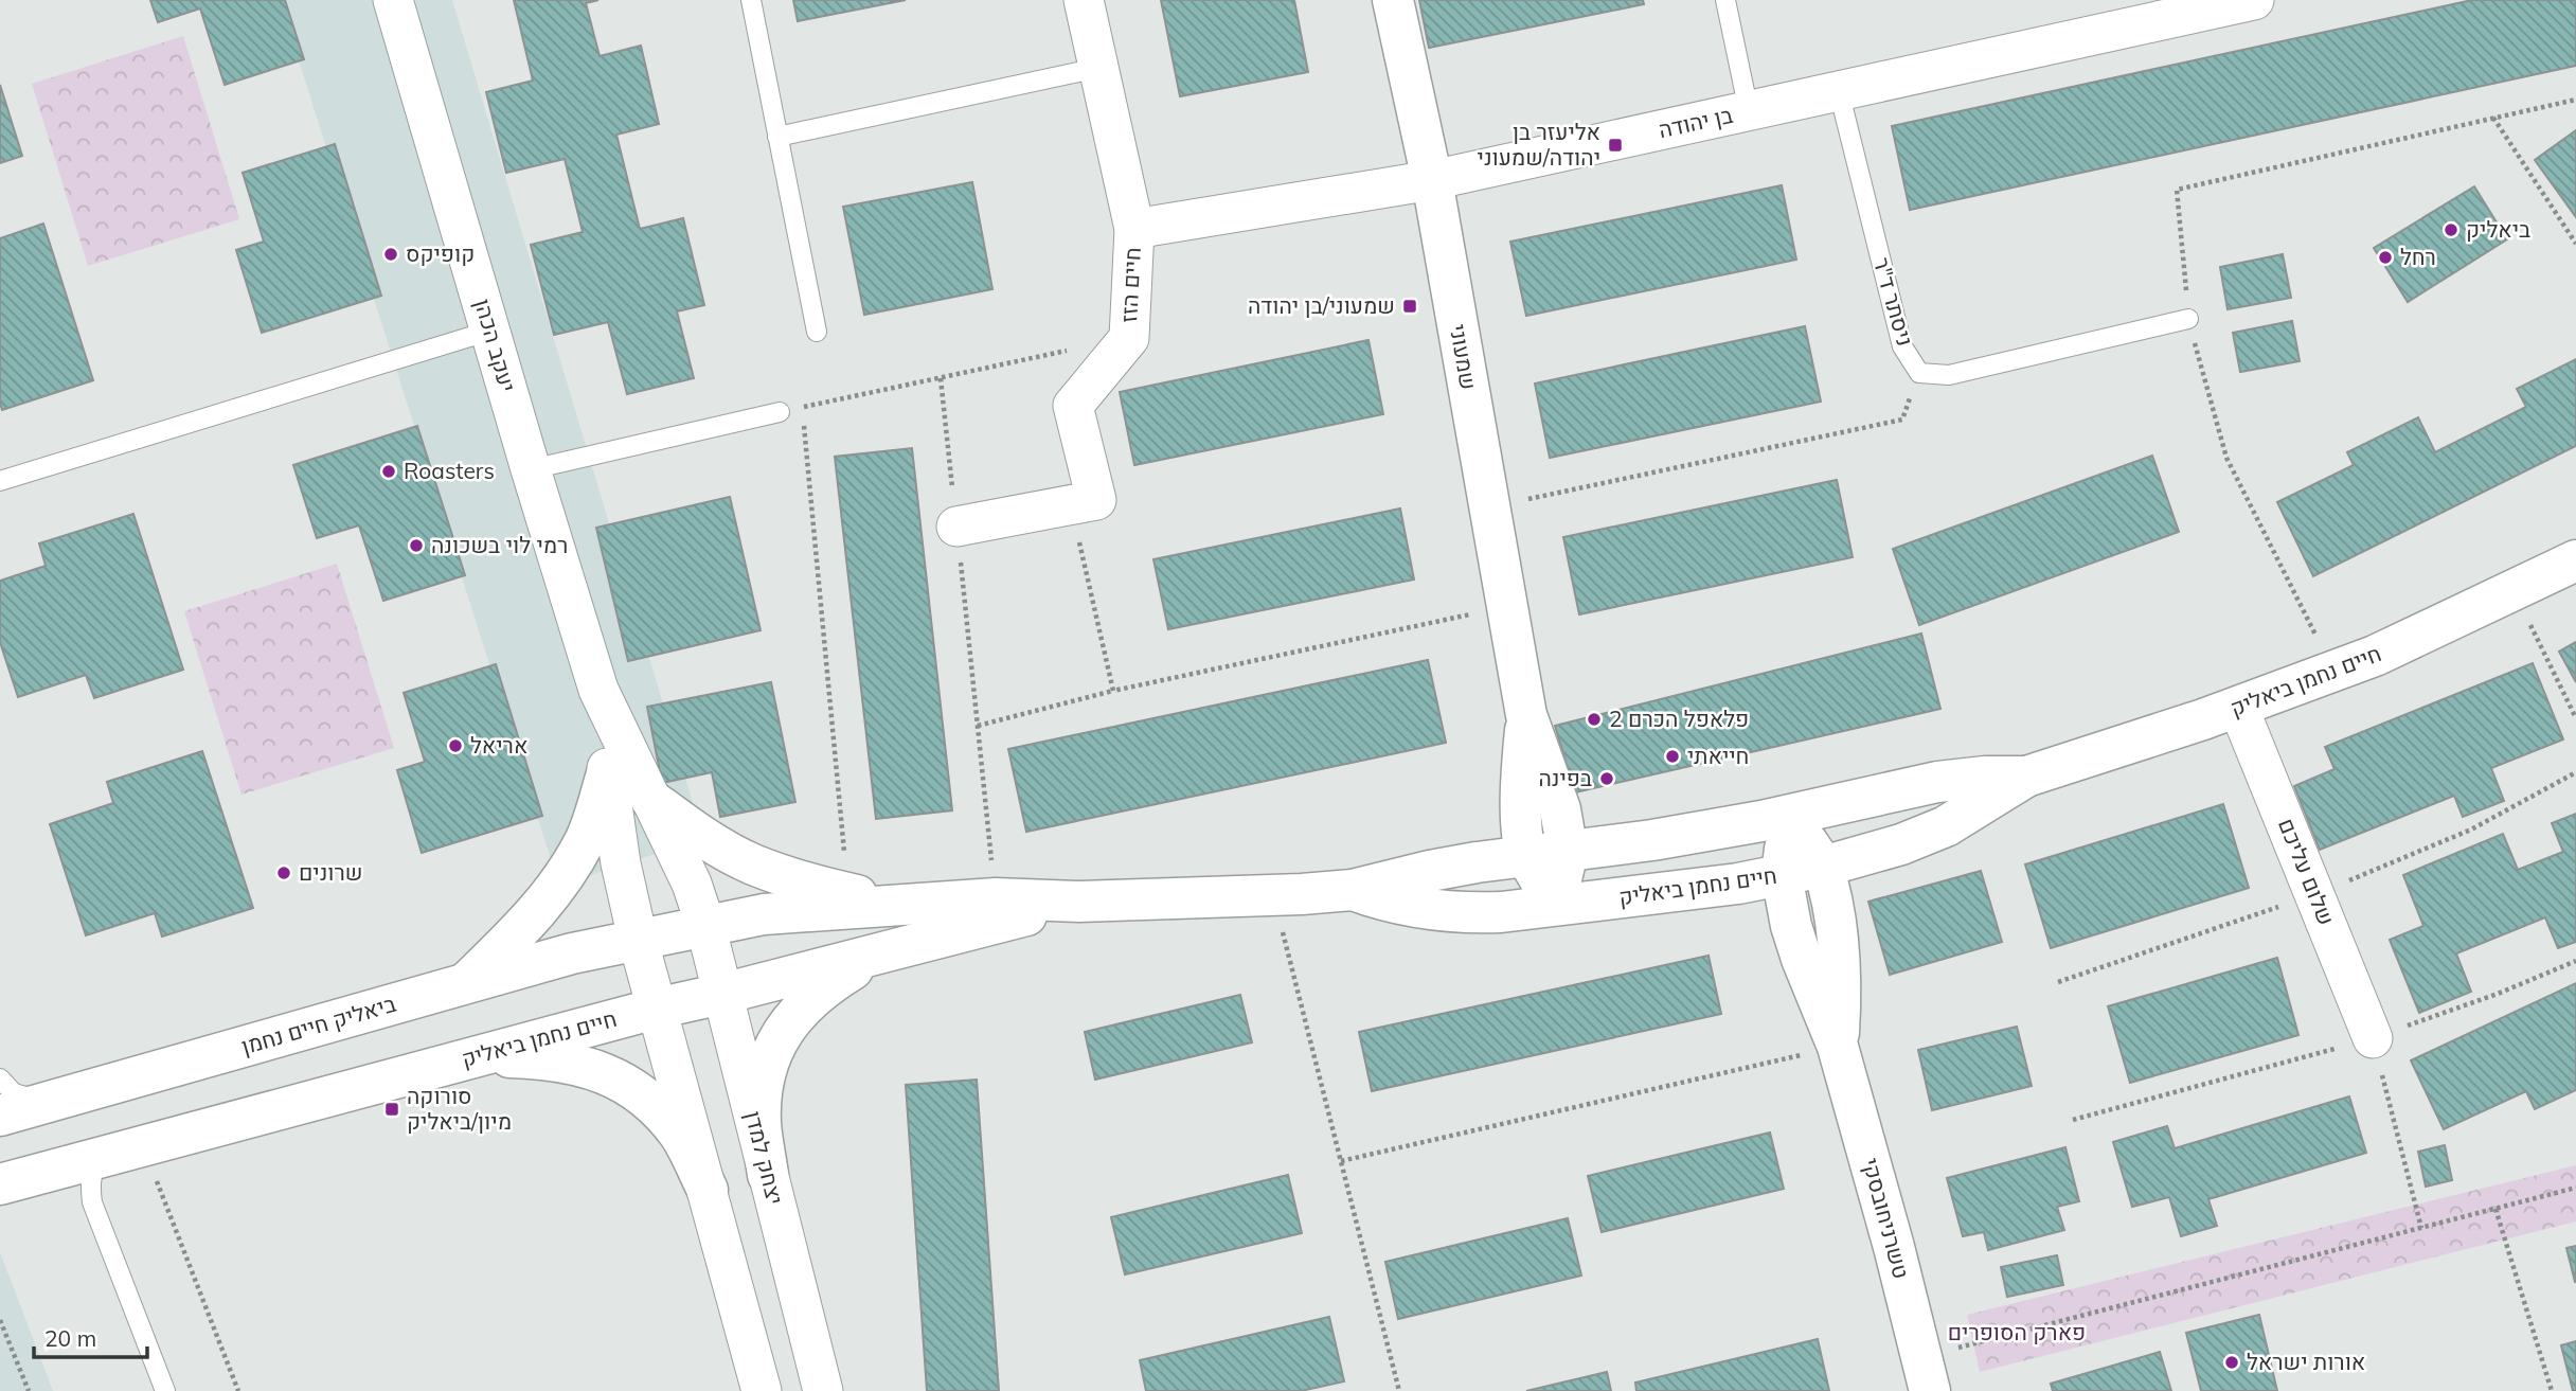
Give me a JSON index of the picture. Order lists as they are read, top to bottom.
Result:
{
  "streets": {
    "street": [
      "בן יהודה",
      "חיים הזז",
      "יעקב הכהן",
      "שמעוני",
      "חיים נחמן ביאליק",
      "שלום עליכם",
      "ביאליק חיים נחמן",
      "יצחק למדן",
      "טשרניחובסקי"
    ],
    "lane": ["ניסתר ד\"ר"]
  },
  "crossings": [
    ["בן יהודה", "חיים הזז"],
    ["בן יהודה", "ניסתר ד\"ר"],
    ["בן יהודה", "שמעוני"],
    ["יעקב הכהן", "חיים נחמן ביאליק"],
    ["יעקב הכהן", "ביאליק חיים נחמן"],
    ["יעקב הכהן", "יצחק למדן"],
    ["שמעוני", "חיים נחמן ביאליק"],
    ["חיים נחמן ביאליק", "שלום עליכם"],
    ["חיים נחמן ביאליק", "ביאליק חיים נחמן"],
    ["חיים נחמן ביאליק", "יצחק למדן"],
    ["חיים נחמן ביאליק", "טשרניחובסקי"]
  ],
  "parks": ["פארק הסופרים"],
  "places": {
    "transit": ["אליעזר בן יהודה/שמעוני", "שמעוני/בן יהודה", "סורוקה מיון/ביאליק"],
    "other": [
      "ביאליק",
      "קופיקס",
      "רחל",
      "Roasters",
      "רמי לוי בשכונה",
      "פלאפל הכרם 2",
      "אריאל",
      "חייאתי",
      "בפינה",
      "שרונים",
      "אורות ישראל"
    ]
  },
  "scale_bar": "20 m"
}
